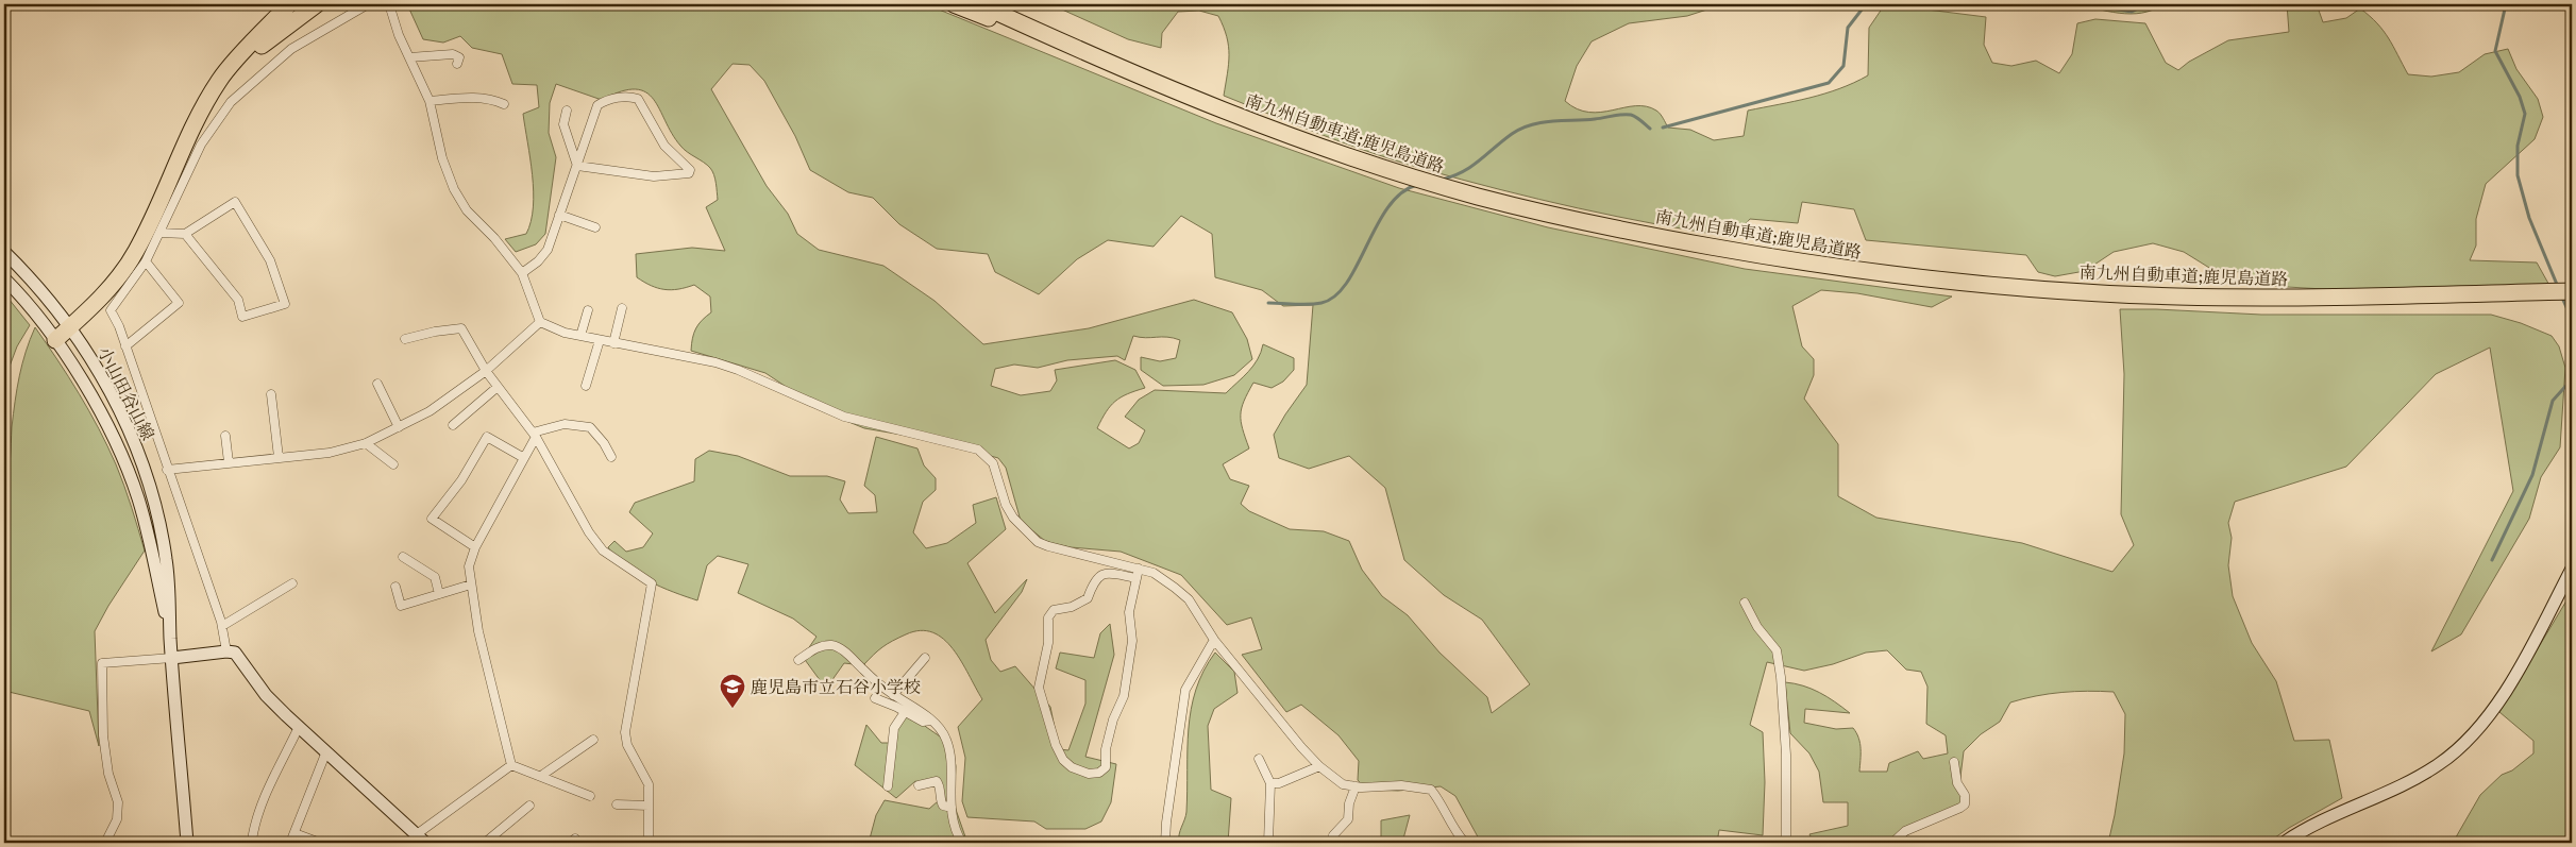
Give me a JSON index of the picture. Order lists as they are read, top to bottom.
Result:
{
  "streets": {
    "highway": ["南九州自動車道;鹿児島道路"],
    "main road": ["小山田谷山線"]
  },
  "places": {
    "school or university": ["鹿児島市立石谷小学校"]
  }
}
